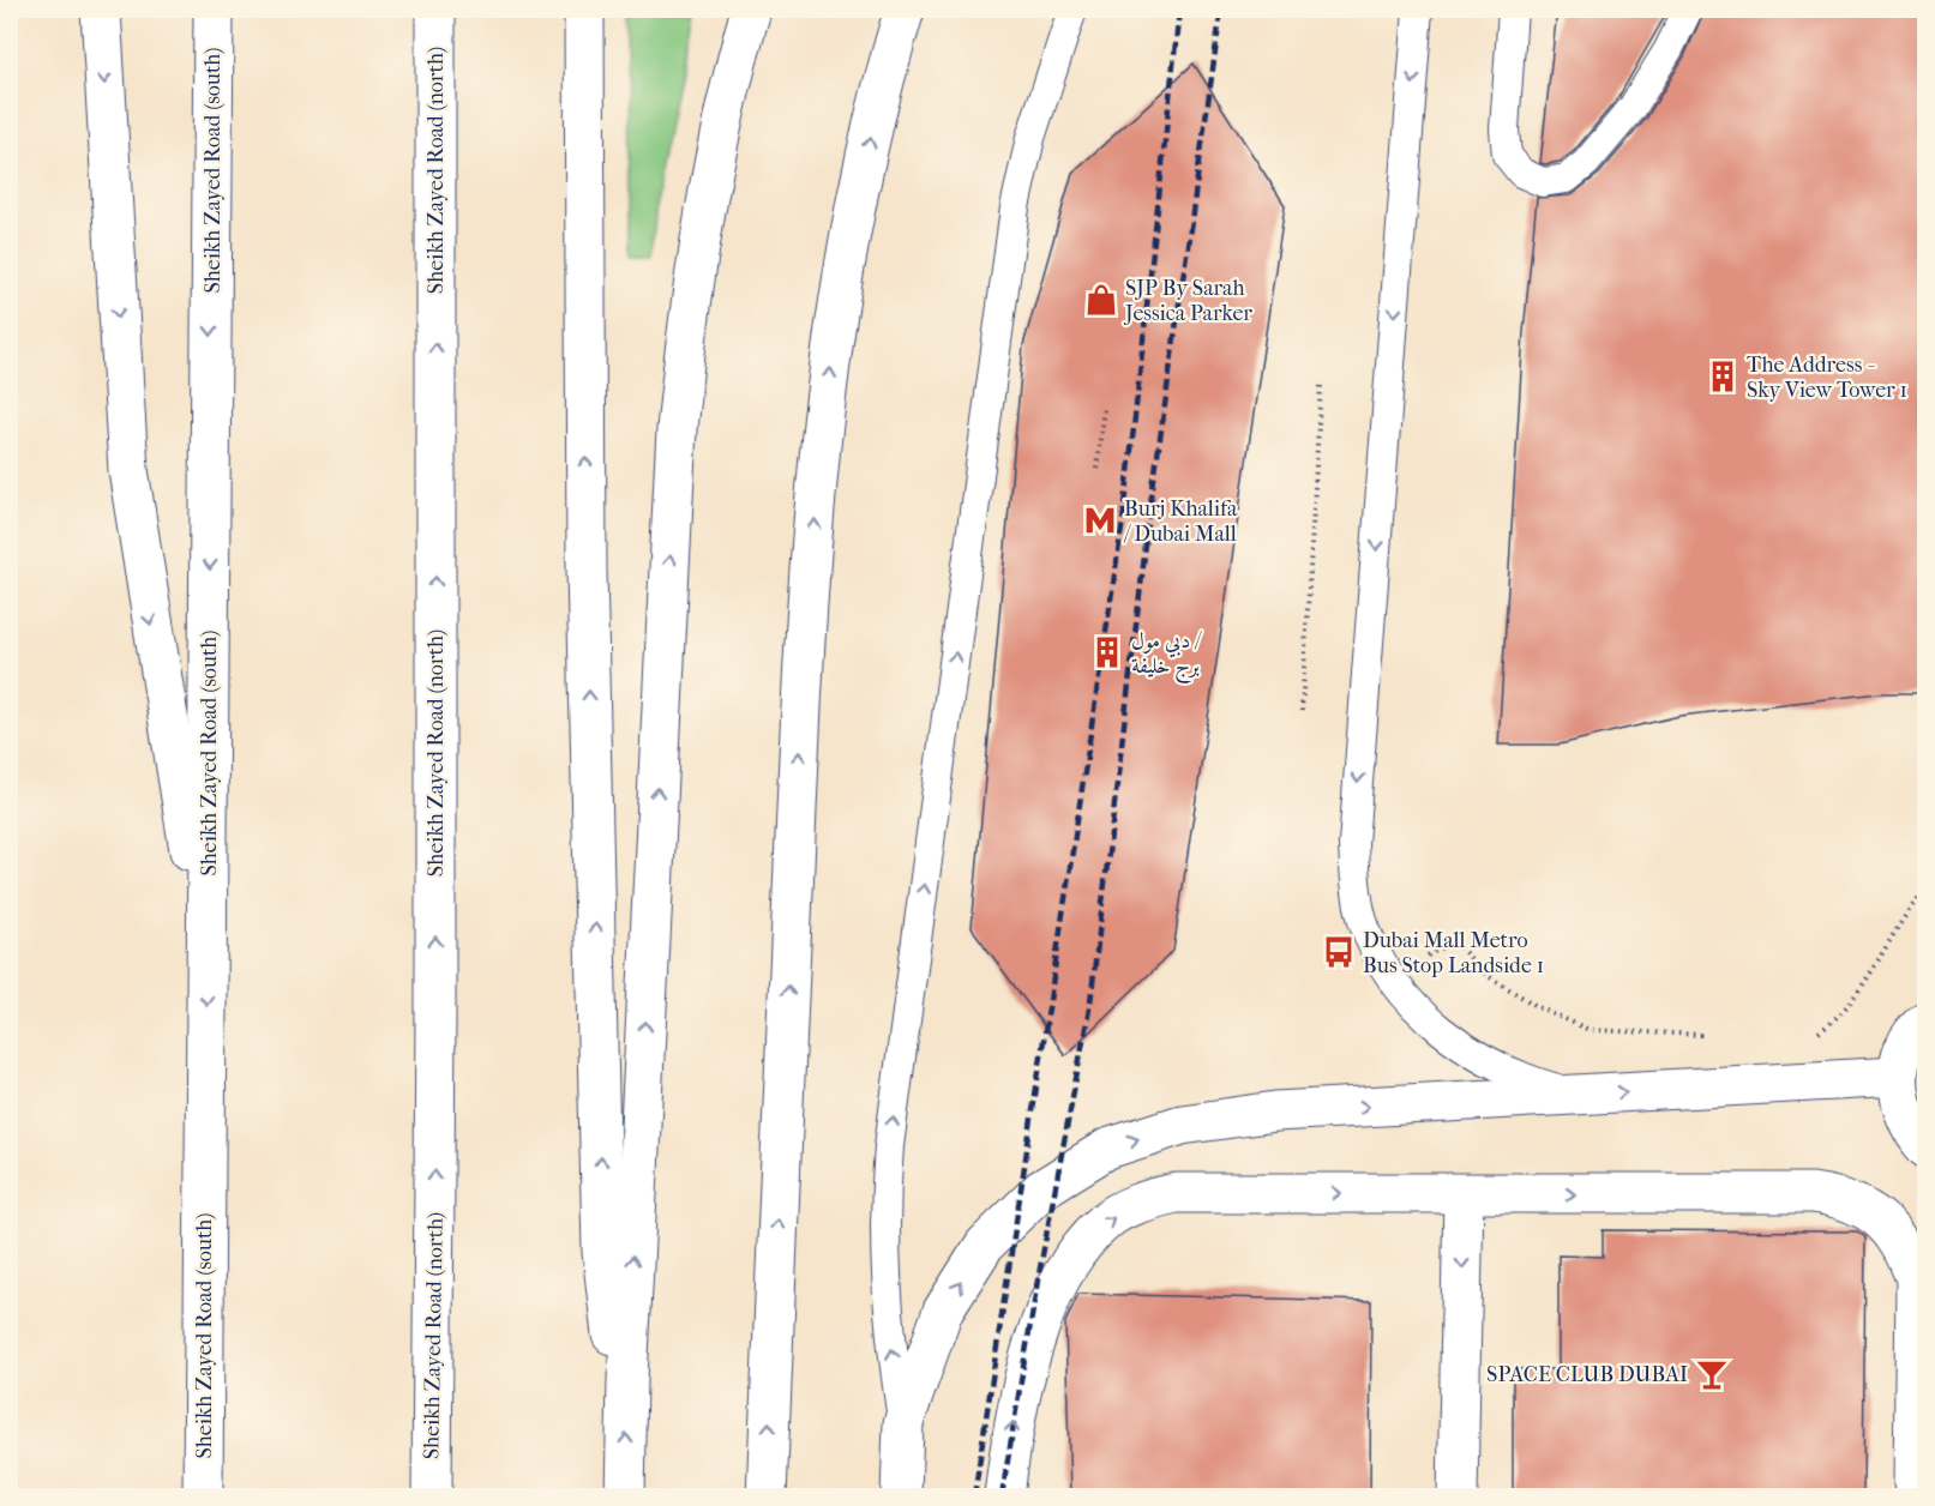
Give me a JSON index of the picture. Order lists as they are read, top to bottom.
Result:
{
  "streets": {
    "main road": ["Sheikh Zayed Road (south)", "Sheikh Zayed Road (north)"]
  },
  "places": {
    "shop": ["SJP By Sarah Jessica Parker"],
    "building": ["The Address - Sky View Tower 1", "دبي مول / برج خليفة"],
    "metro station": ["Burj Khalifa / Dubai Mall"],
    "bus stop": ["Dubai Mall Metro Bus Stop Landside 1"],
    "bar": ["SPACE CLUB DUBAI"]
  }
}
